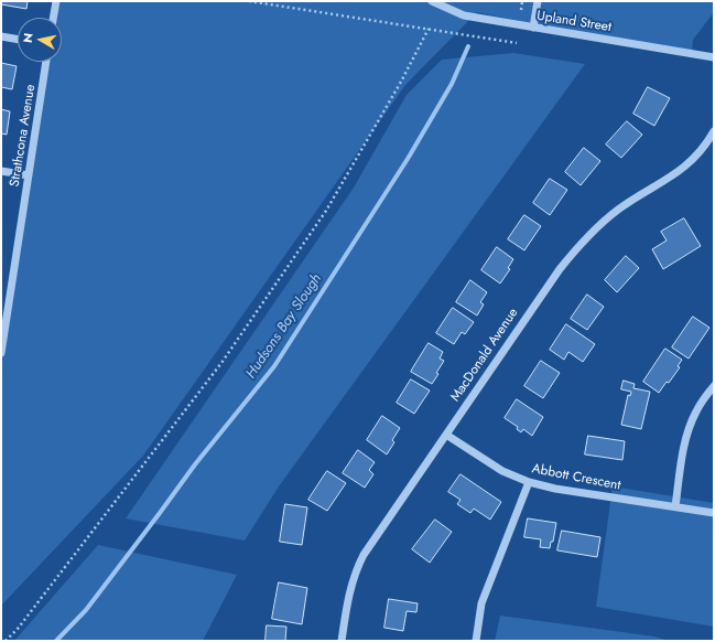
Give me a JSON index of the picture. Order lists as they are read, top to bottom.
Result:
{
  "streets": {
    "street": [
      "Upland Street",
      "Strathcona Avenue",
      "MacDonald Avenue",
      "Abbott Crescent"
    ]
  },
  "crossings": [
    ["MacDonald Avenue", "Abbott Crescent"]
  ],
  "water": ["Hudsons Bay Slough"],
  "north": "left"
}
